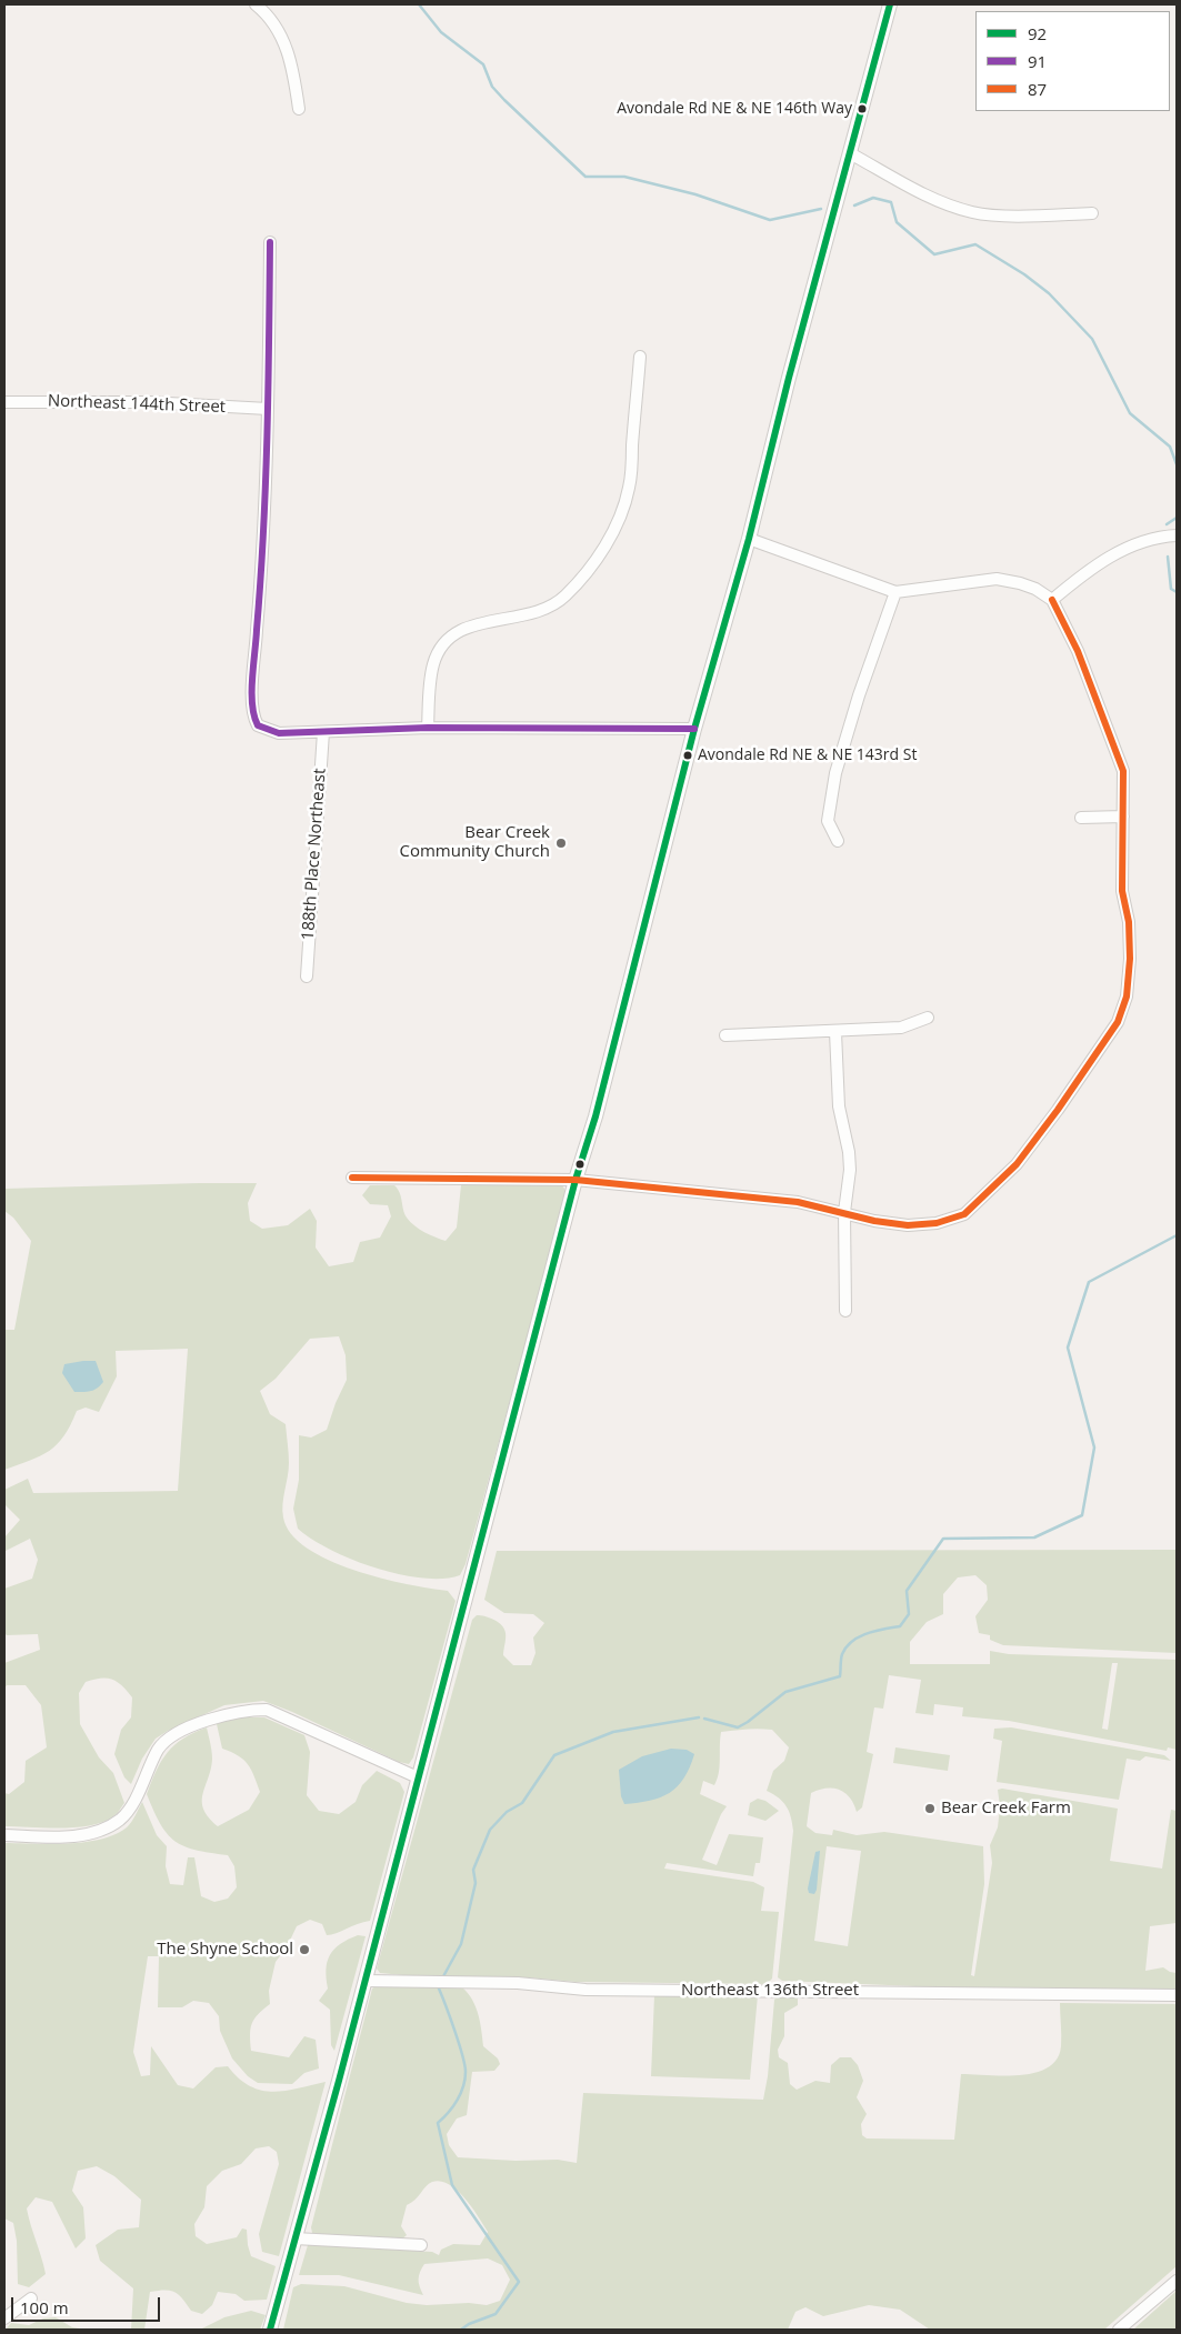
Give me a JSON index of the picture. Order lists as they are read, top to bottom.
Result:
{
  "streets": {
    "street": ["Northeast 144th Street", "188th Place Northeast", "Northeast 136th Street"]
  },
  "places": [
    "Avondale Rd NE & NE 146th Way",
    "Avondale Rd NE & NE 143rd St",
    "Bear Creek Community Church",
    "Bear Creek Farm",
    "The Shyne School"
  ],
  "lines": ["transit line 92", "transit line 91", "transit line 87"],
  "legend": ["92", "91", "87"],
  "scale_bar": "100 m"
}
